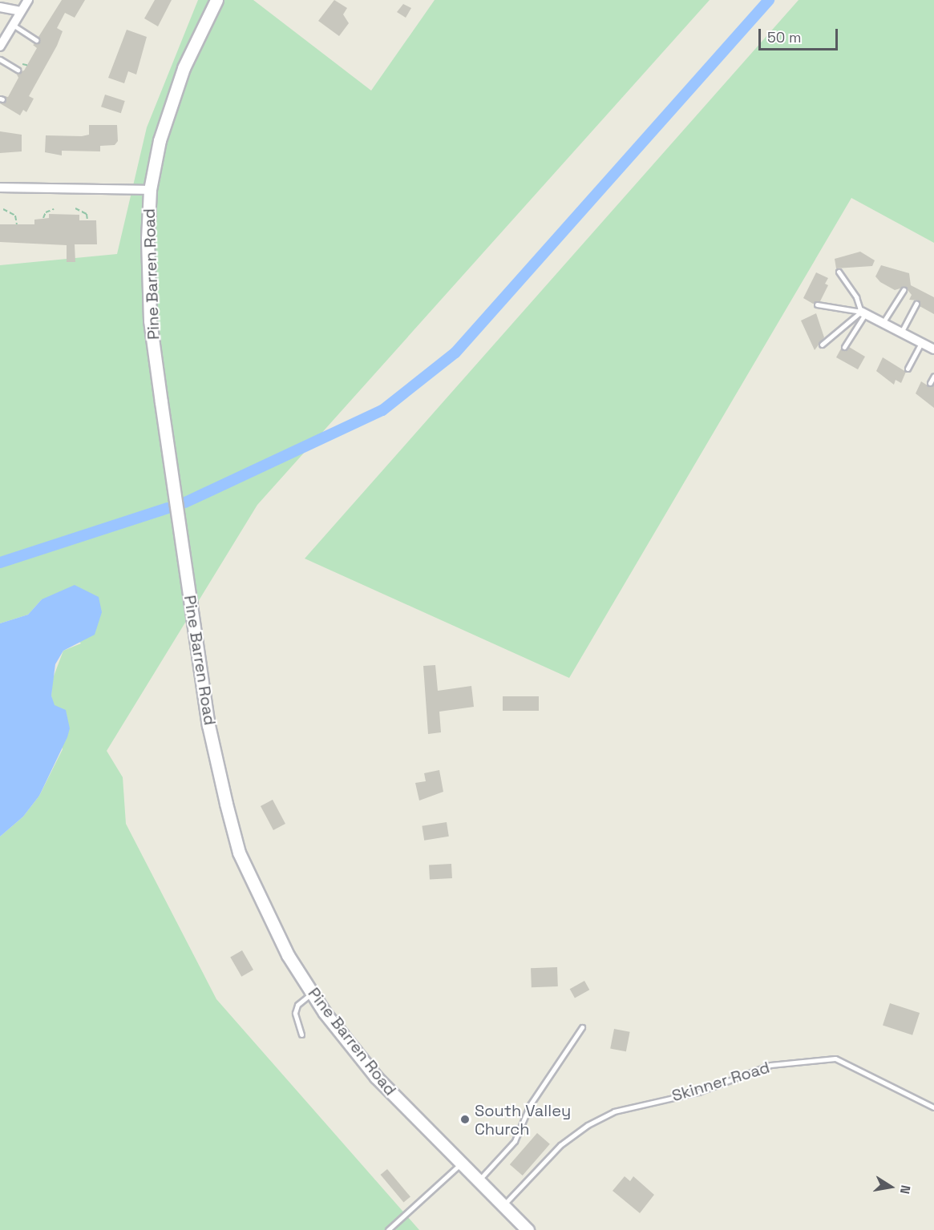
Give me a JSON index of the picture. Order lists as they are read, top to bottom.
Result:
{
  "streets": {
    "main road": ["Pine Barren Road"],
    "lane": ["Skinner Road"]
  },
  "crossings": [
    ["Pine Barren Road", "Skinner Road"]
  ],
  "places": ["South Valley Church"],
  "scale_bar": "50 m",
  "north": "right"
}
